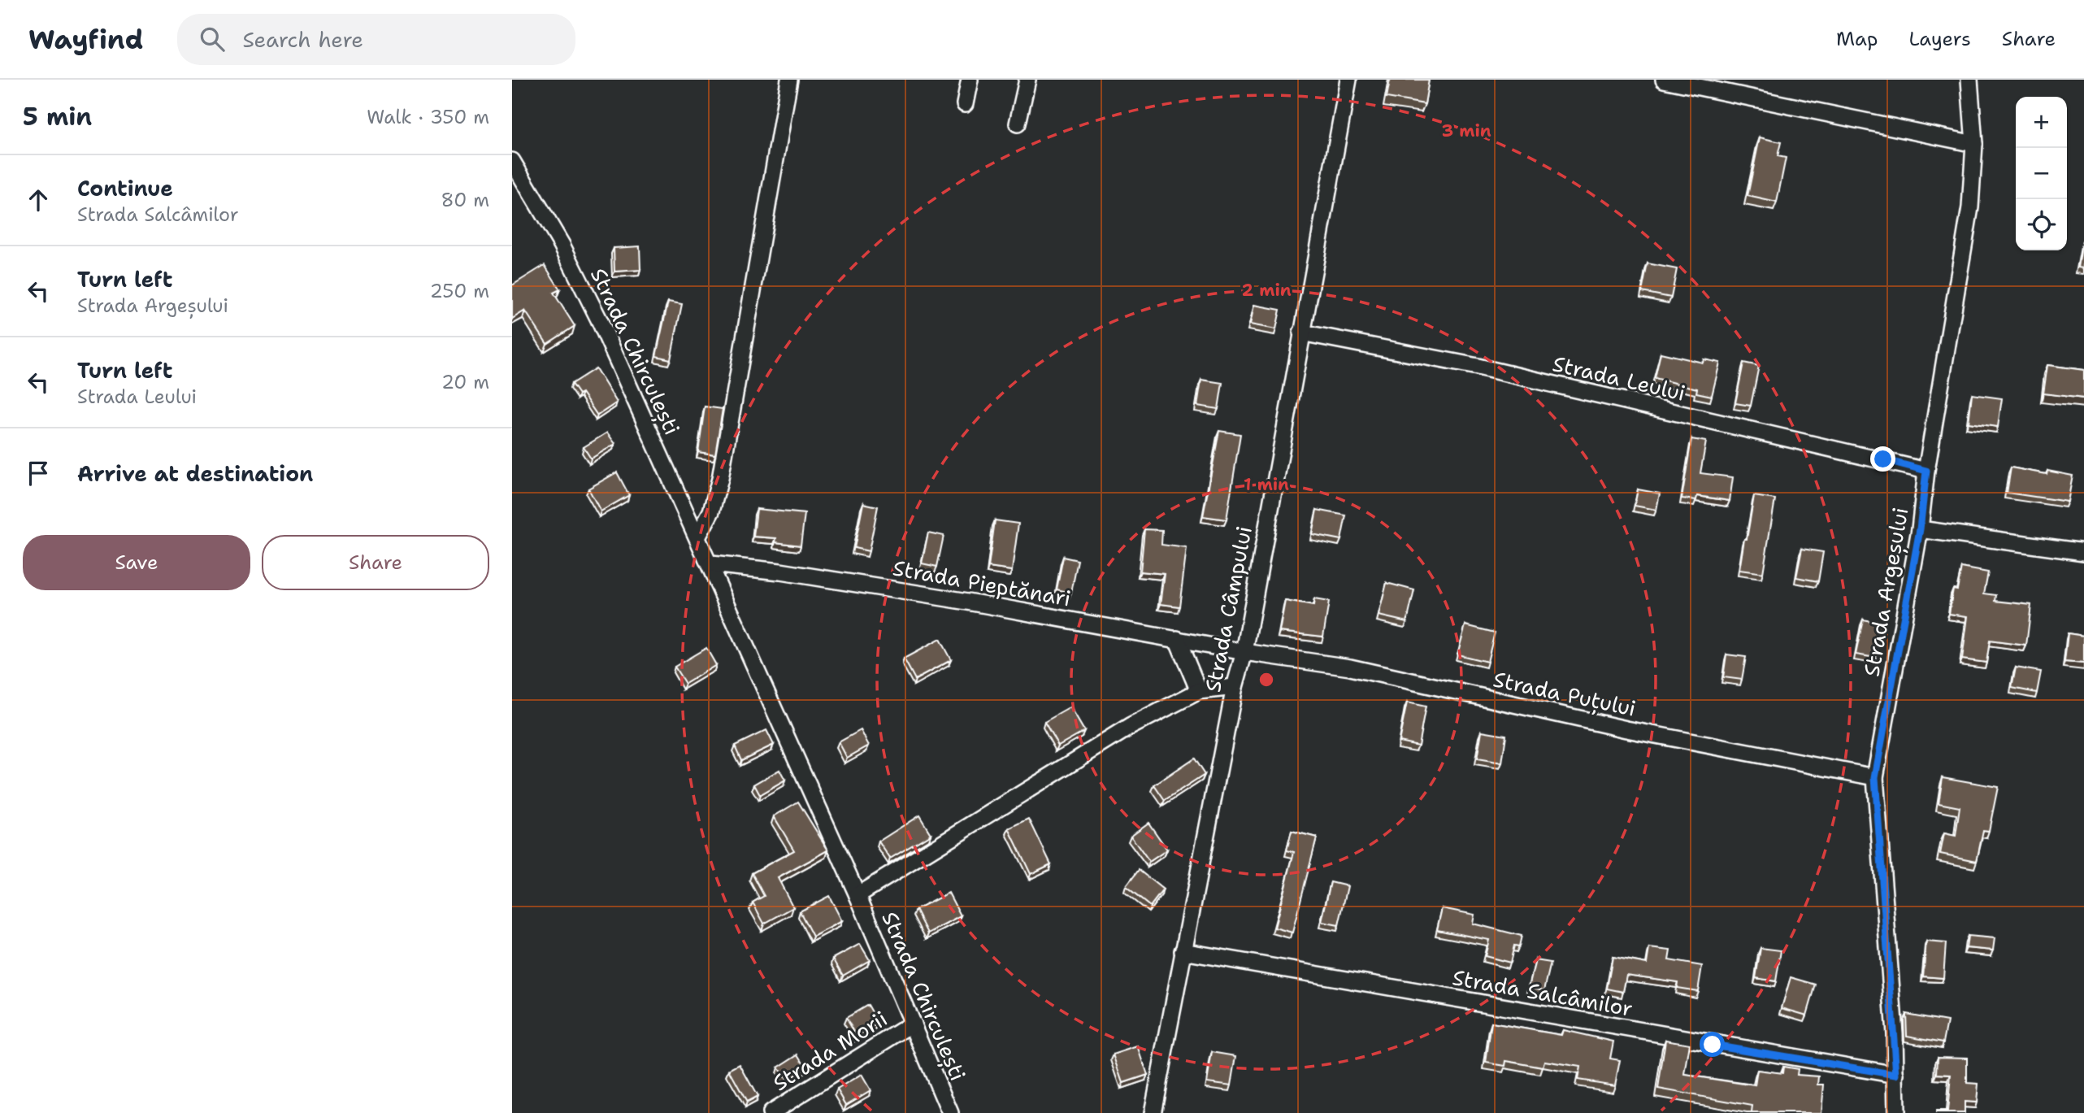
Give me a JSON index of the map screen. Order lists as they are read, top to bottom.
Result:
{
  "streets": {
    "street": [
      "Strada Chirculești",
      "Strada Leului",
      "Strada Pieptănari",
      "Strada Argeșului",
      "Strada Câmpului",
      "Strada Puțului",
      "Strada Salcâmilor",
      "Strada Morii"
    ]
  },
  "crossings": [
    ["Strada Chirculești", "Strada Pieptănari"],
    ["Strada Chirculești", "Strada Morii"],
    ["Strada Leului", "Strada Argeșului"],
    ["Strada Leului", "Strada Câmpului"],
    ["Strada Pieptănari", "Strada Câmpului"],
    ["Strada Pieptănari", "Strada Puțului"],
    ["Strada Argeșului", "Strada Puțului"],
    ["Strada Argeșului", "Strada Salcâmilor"],
    ["Strada Câmpului", "Strada Puțului"],
    ["Strada Câmpului", "Strada Salcâmilor"]
  ],
  "page": {
    "header": "Wayfind",
    "search": "Search here",
    "nav": ["Map", "Layers", "Share"],
    "heading": ["5 min", "Walk · 350 m"],
    "map_buttons": ["+", "−"],
    "list": [
      ["Continue", "Strada Salcâmilor", "80 m"],
      ["Turn left", "Strada Argeșului", "250 m"],
      ["Turn left", "Strada Leului", "20 m"],
      "Arrive at destination"
    ],
    "buttons": ["Save", "Share"]
  },
  "rings": ["3 min", "2 min", "1 min"]
}
